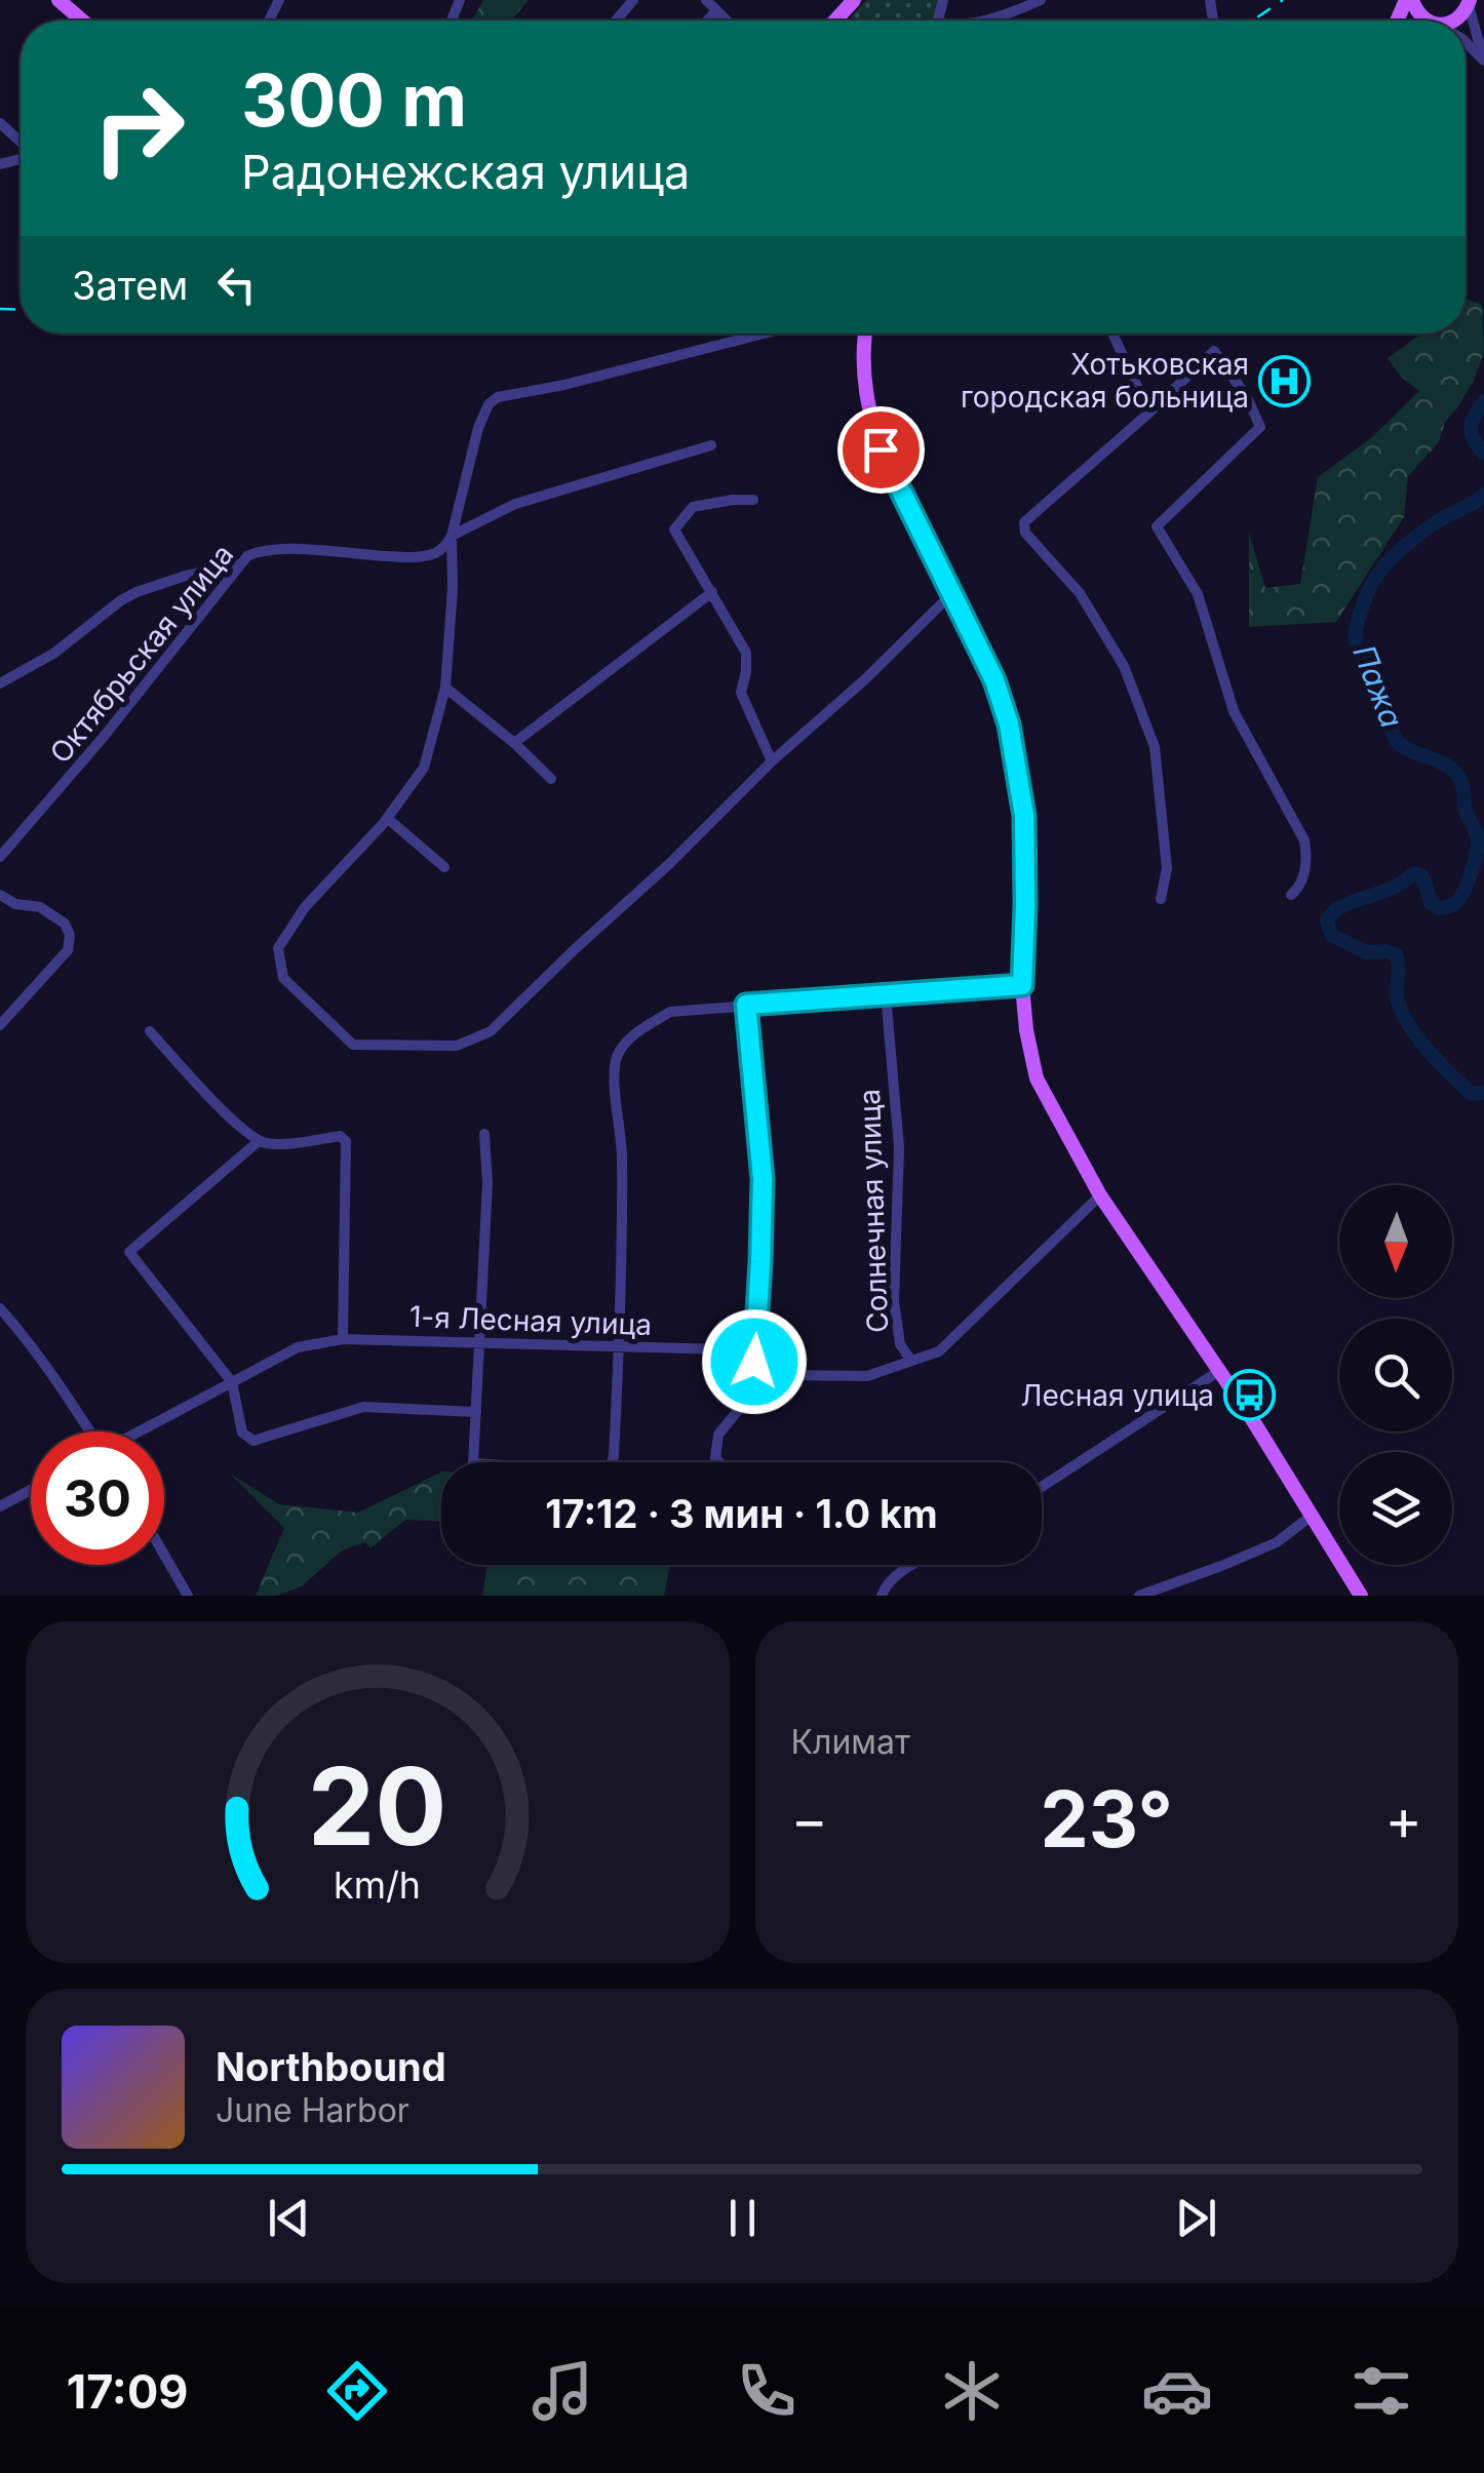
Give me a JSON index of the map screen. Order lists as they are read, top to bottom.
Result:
{
  "streets": {
    "street": ["Октябрьская улица", "Солнечная улица", "1-я Лесная улица"]
  },
  "crossings": [
    ["Солнечная улица", "1-я Лесная улица"]
  ],
  "water": ["Пажа"],
  "places": {
    "hospital": ["Хотьковская городская больница"],
    "bus stop": ["Лесная улица"]
  },
  "north": "bottom",
  "page": {
    "turn": ["300 m", "Радонежская улица"],
    "then": "Затем",
    "limit": "30",
    "trip": "17:12 · 3 мин · 1.0 km",
    "tile": "Климат",
    "heat": ["−", "23°", "+"],
    "song": ["Northbound", "June Harbor"],
    "tabs": "17:09",
    "gauge": ["20", "km/h"]
  }
}
